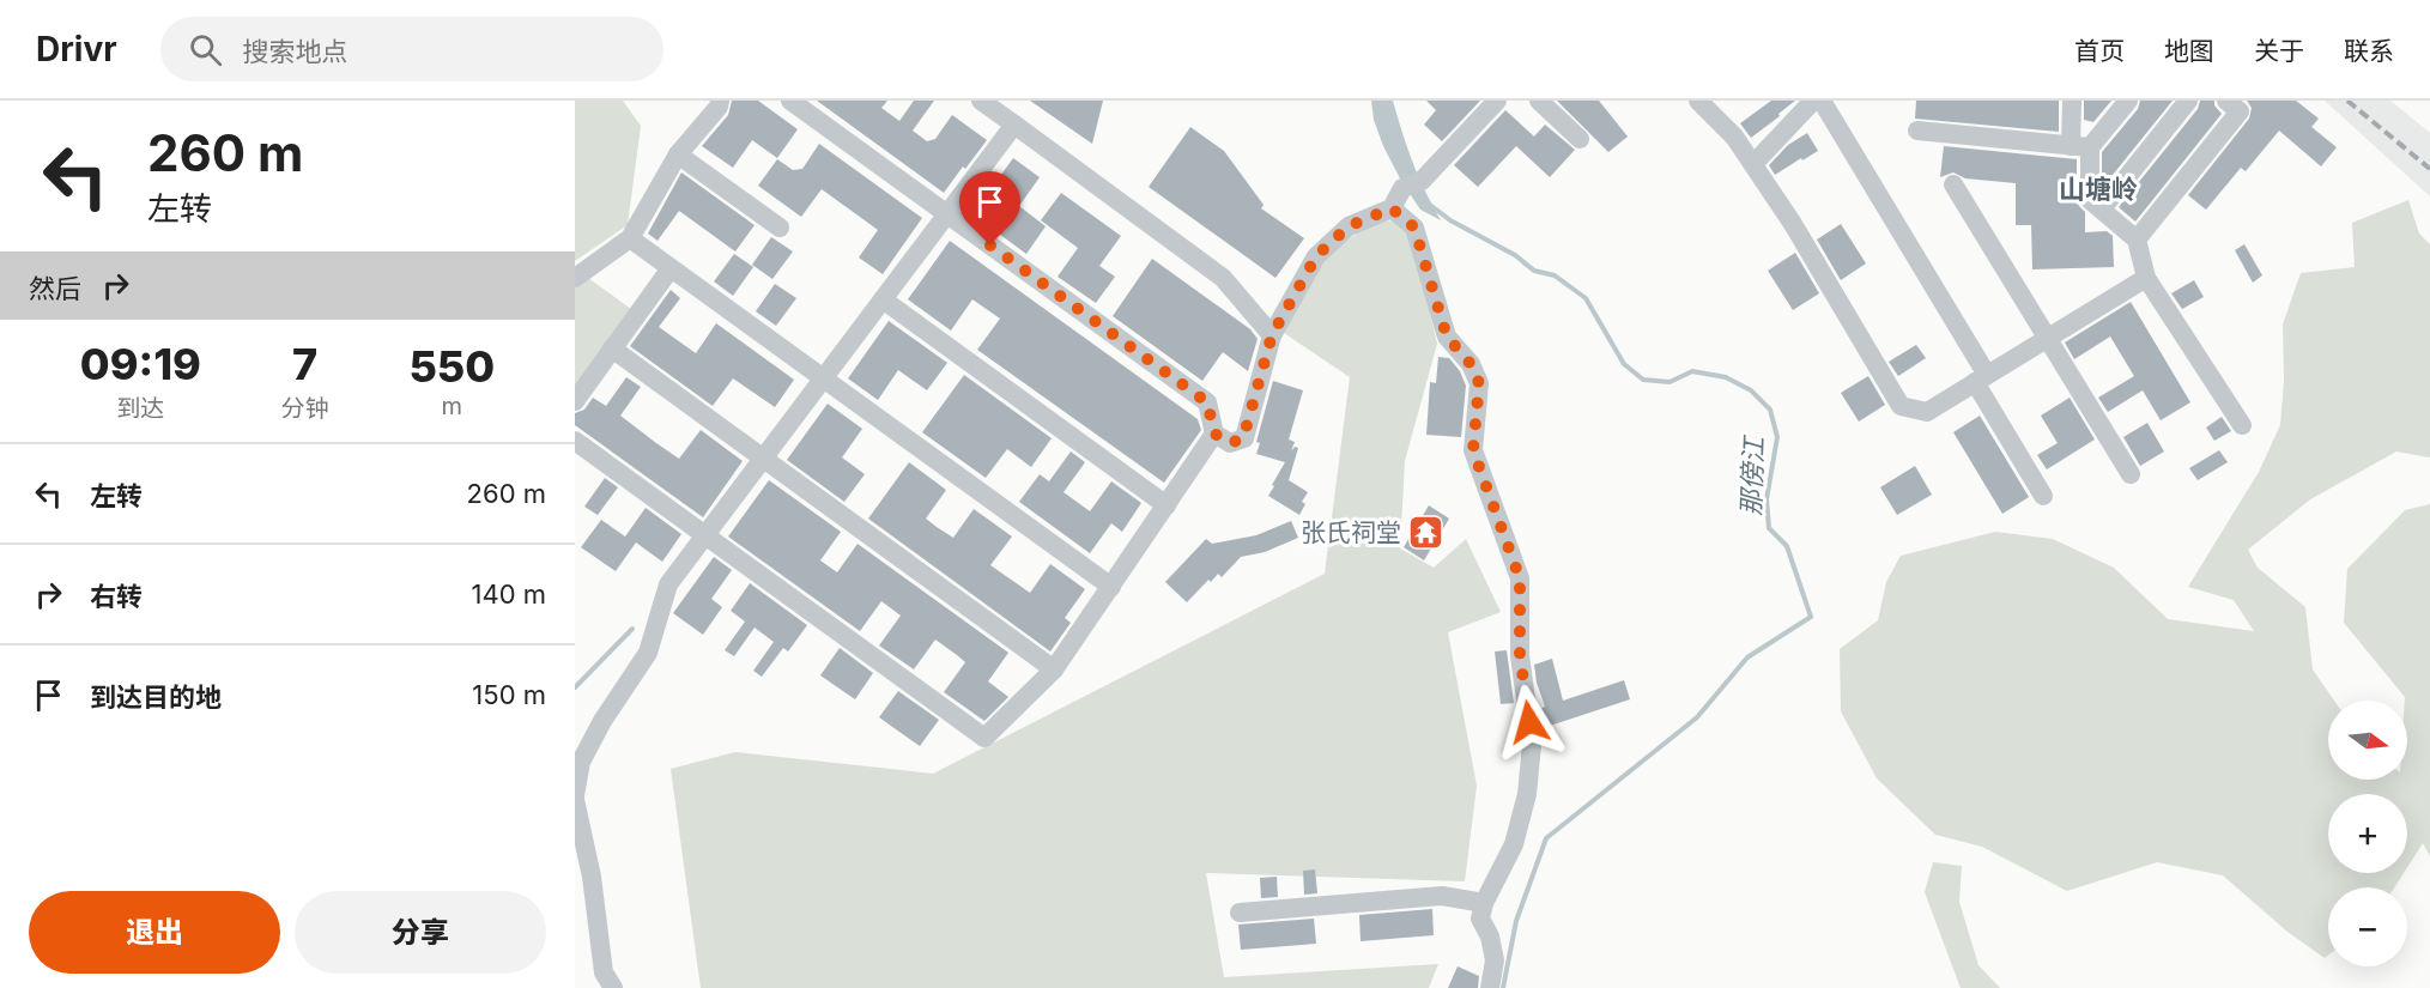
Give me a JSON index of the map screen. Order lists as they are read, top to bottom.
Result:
{
  "districts": ["山塘岭"],
  "water": ["那傍江"],
  "places": {
    "temple": ["张氏祠堂"]
  },
  "north": "right",
  "page": {
    "header": "Drivr",
    "search": "搜索地点",
    "nav": [
      "首页",
      "地图",
      "关于",
      "联系"
    ],
    "turn": ["260 m", "左转"],
    "then": "然后",
    "eta": [
      "09:19",
      "到达",
      "7",
      "分钟",
      "550",
      "m"
    ],
    "list": [
      {
        "name": "左转",
        "value": "260 m"
      },
      {
        "name": "右转",
        "value": "140 m"
      },
      {
        "name": "到达目的地",
        "value": "150 m"
      }
    ],
    "map_buttons": ["+", "−"],
    "buttons": ["退出", "分享"]
  }
}
